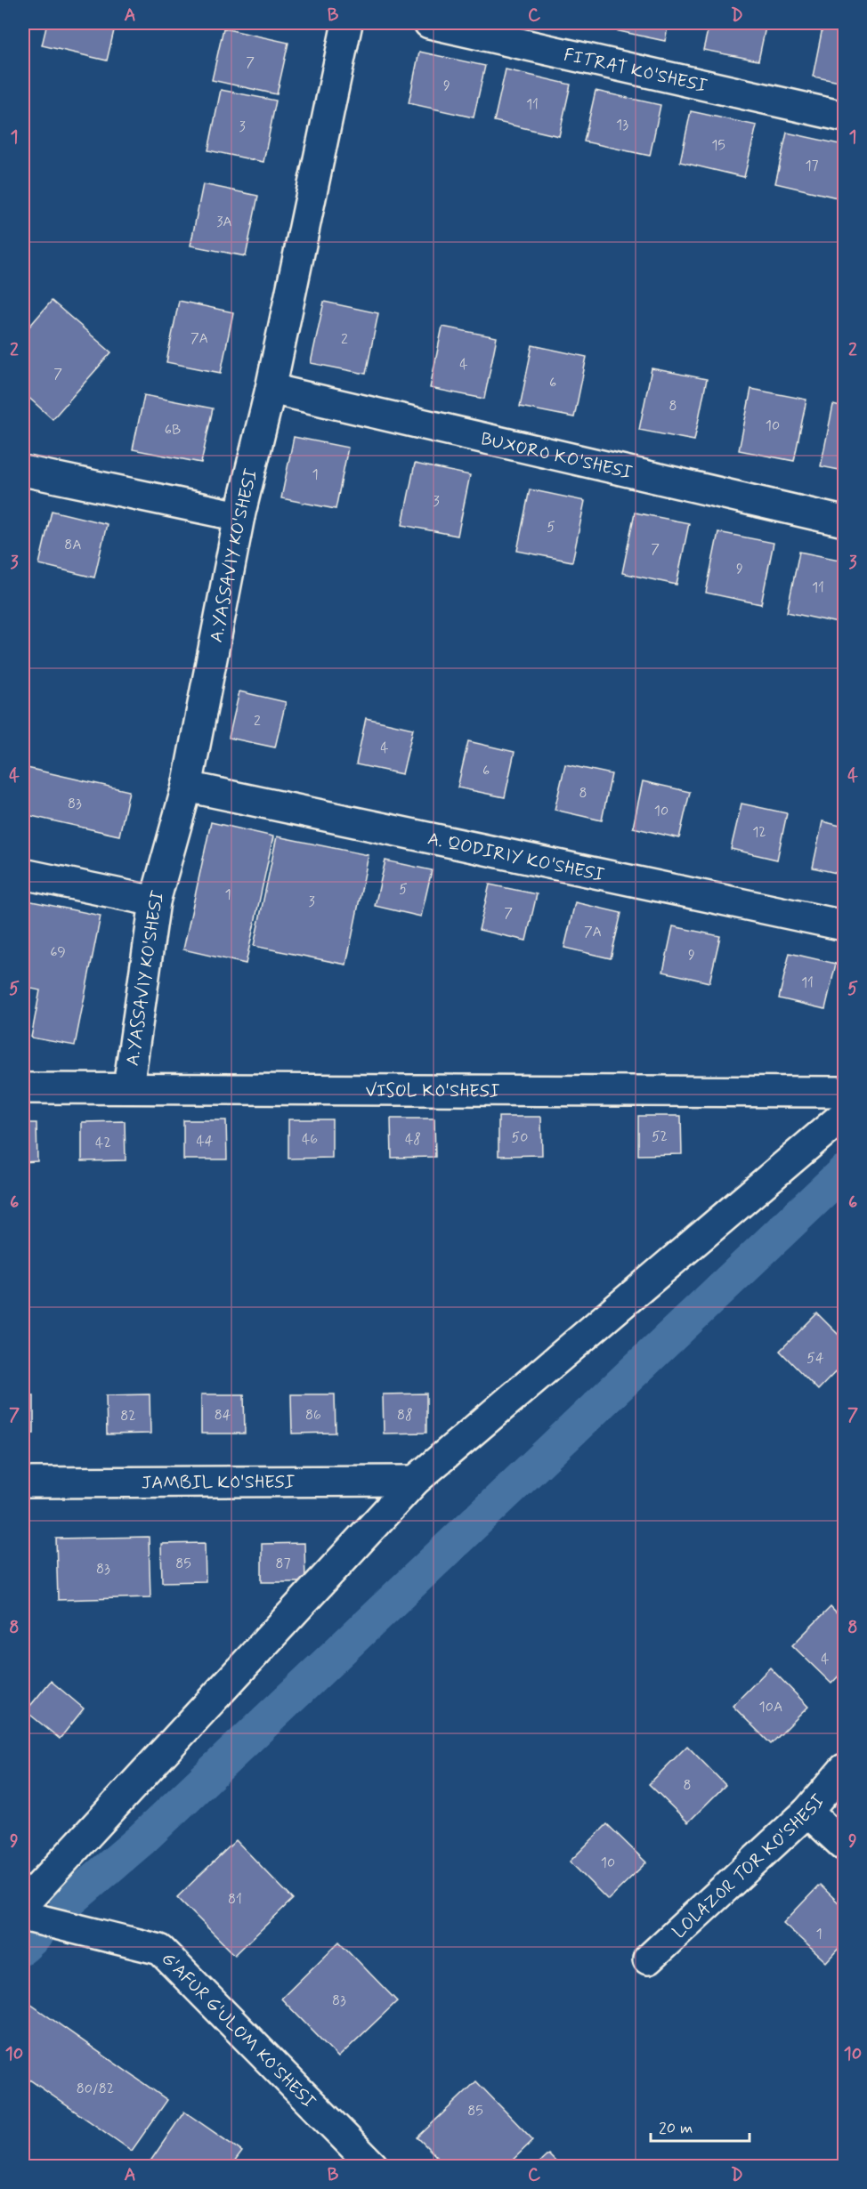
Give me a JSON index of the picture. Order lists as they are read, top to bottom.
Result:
{
  "streets": {
    "street": [
      "FITRAT KO'SHESI",
      "BUXORO KO'SHESI",
      "A.YASSAVIY KO'SHESI",
      "A. QODIRIY KO'SHESI",
      "VISOL KO'SHESI",
      "JAMBIL KO'SHESI",
      "LOLAZOR TOR KO'SHESI",
      "G'AFUR G'ULOM KO'SHESI"
    ]
  },
  "crossings": [
    ["BUXORO KO'SHESI", "A.YASSAVIY KO'SHESI"],
    ["A.YASSAVIY KO'SHESI", "A. QODIRIY KO'SHESI"],
    ["A.YASSAVIY KO'SHESI", "VISOL KO'SHESI"]
  ],
  "house_numbers": [
    "7",
    "9",
    "11",
    "13",
    "3",
    "15",
    "17",
    "3A",
    "7A",
    "2",
    "4",
    "7",
    "6",
    "8",
    "10",
    "6B",
    "1",
    "3",
    "5",
    "8A",
    "7",
    "9",
    "11",
    "2",
    "4",
    "6",
    "8",
    "83",
    "10",
    "12",
    "5",
    "1",
    "3",
    "7",
    "7A",
    "69",
    "9",
    "11",
    "52",
    "50",
    "46",
    "48",
    "44",
    "42",
    "54",
    "84",
    "86",
    "88",
    "82",
    "85",
    "87",
    "83",
    "4",
    "10A",
    "8",
    "10",
    "81",
    "1",
    "83",
    "80/82",
    "85"
  ],
  "scale_bar": "20 m",
  "grid": {
    "columns": [
      "A",
      "B",
      "C",
      "D"
    ],
    "rows": [
      "1",
      "2",
      "3",
      "4",
      "5",
      "6",
      "7",
      "8",
      "9",
      "10"
    ]
  }
}
